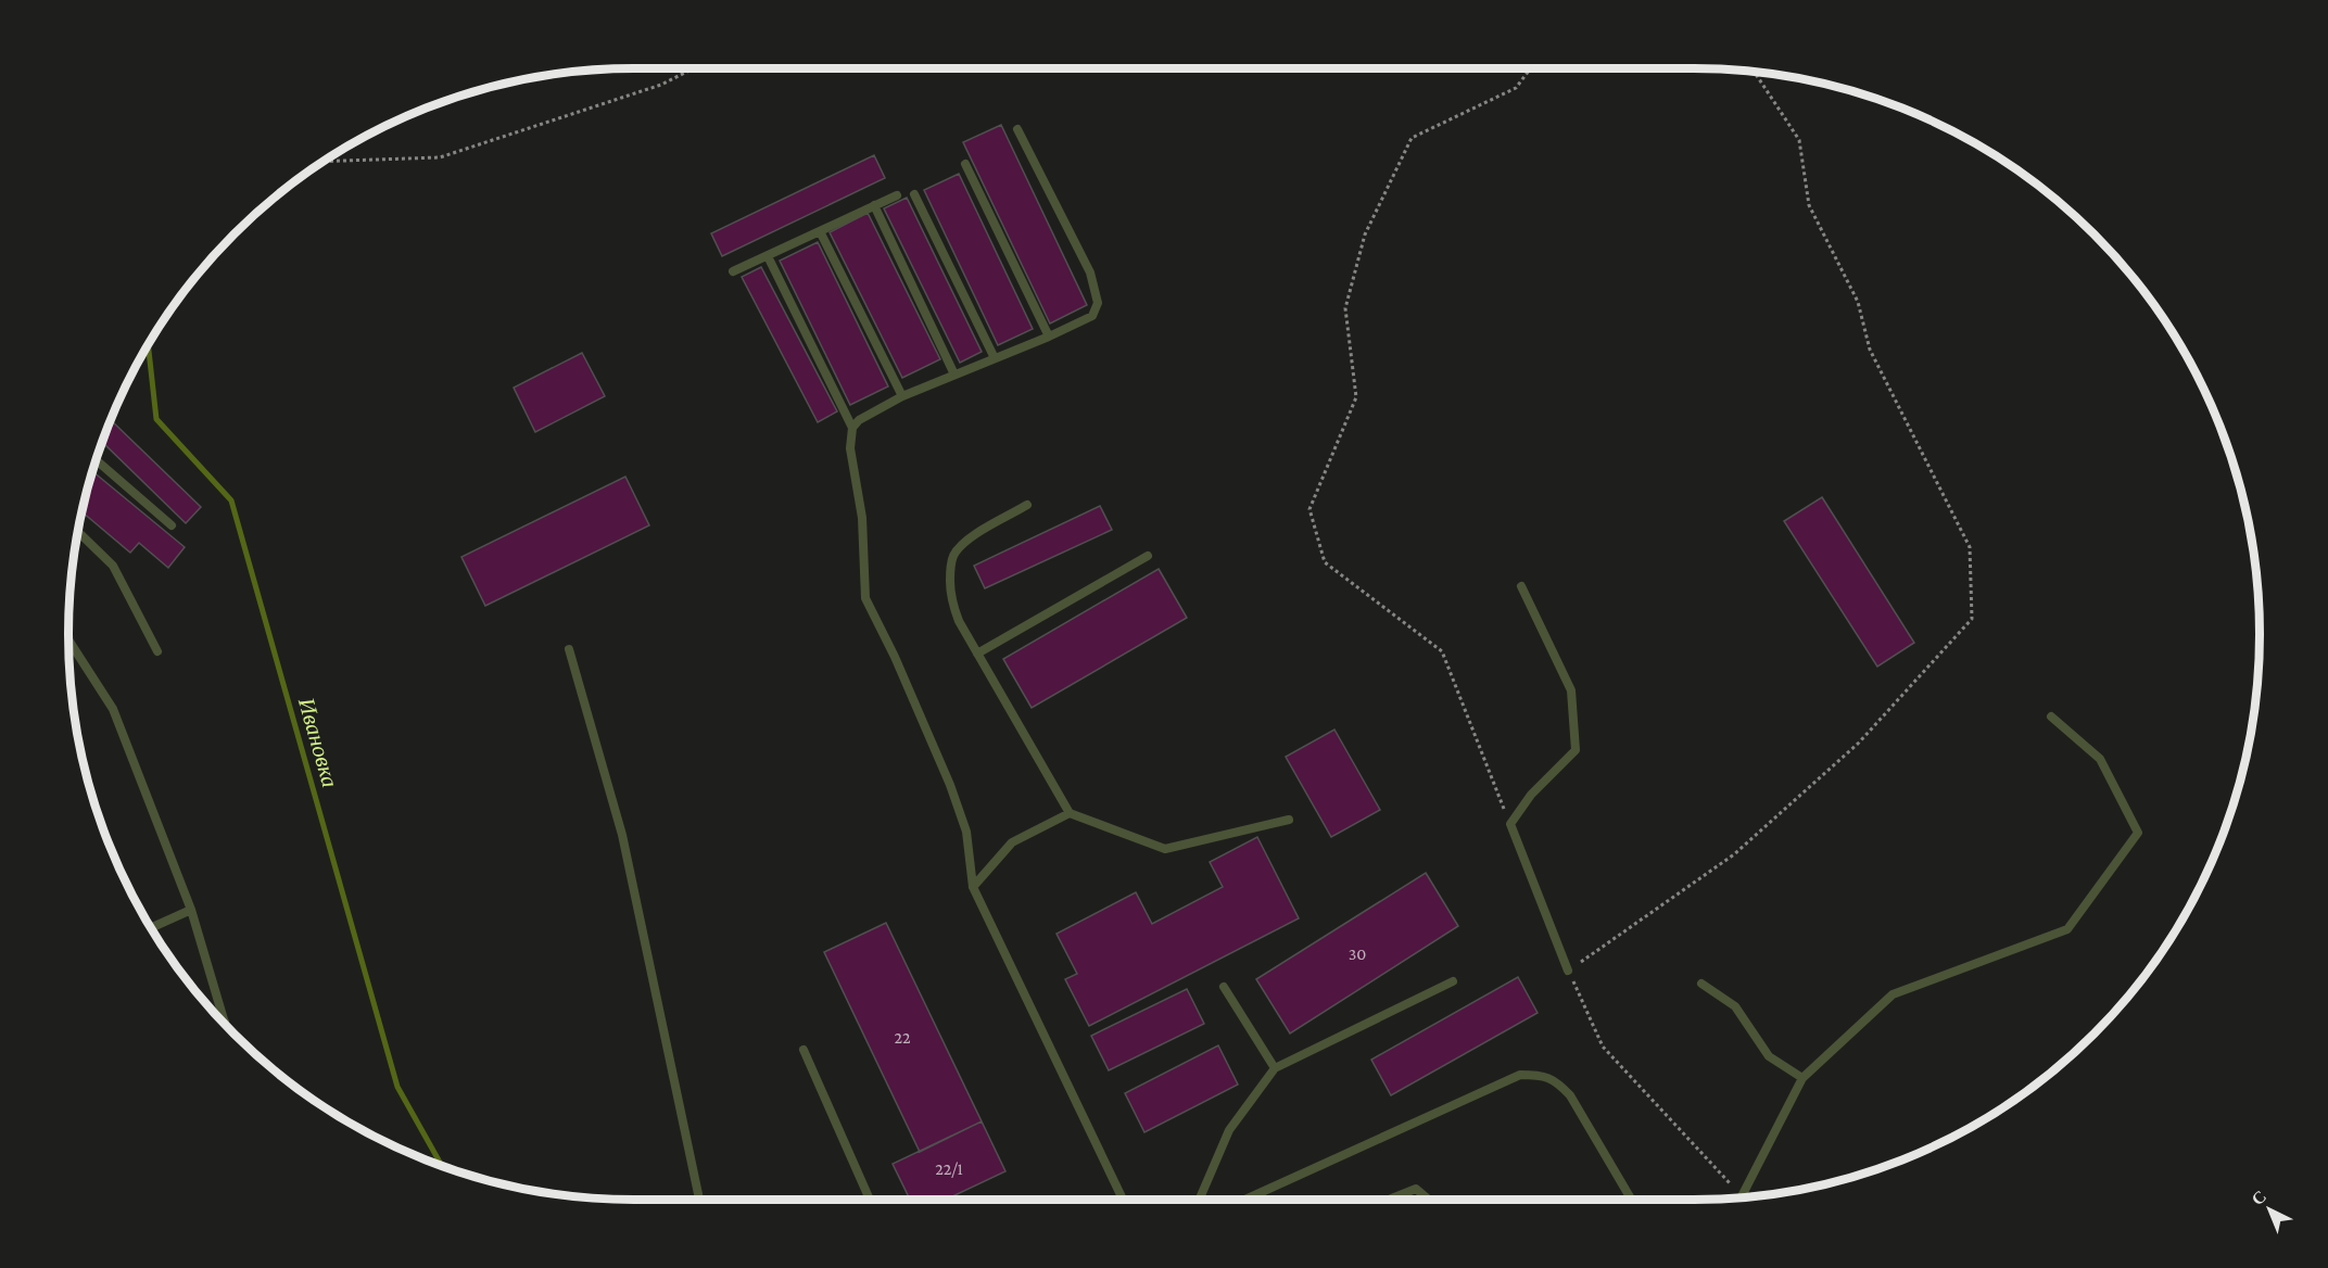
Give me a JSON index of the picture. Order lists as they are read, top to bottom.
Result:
{
  "water": ["Ивановка"],
  "house_numbers": ["30", "22", "22/1"],
  "north": "top left"
}
